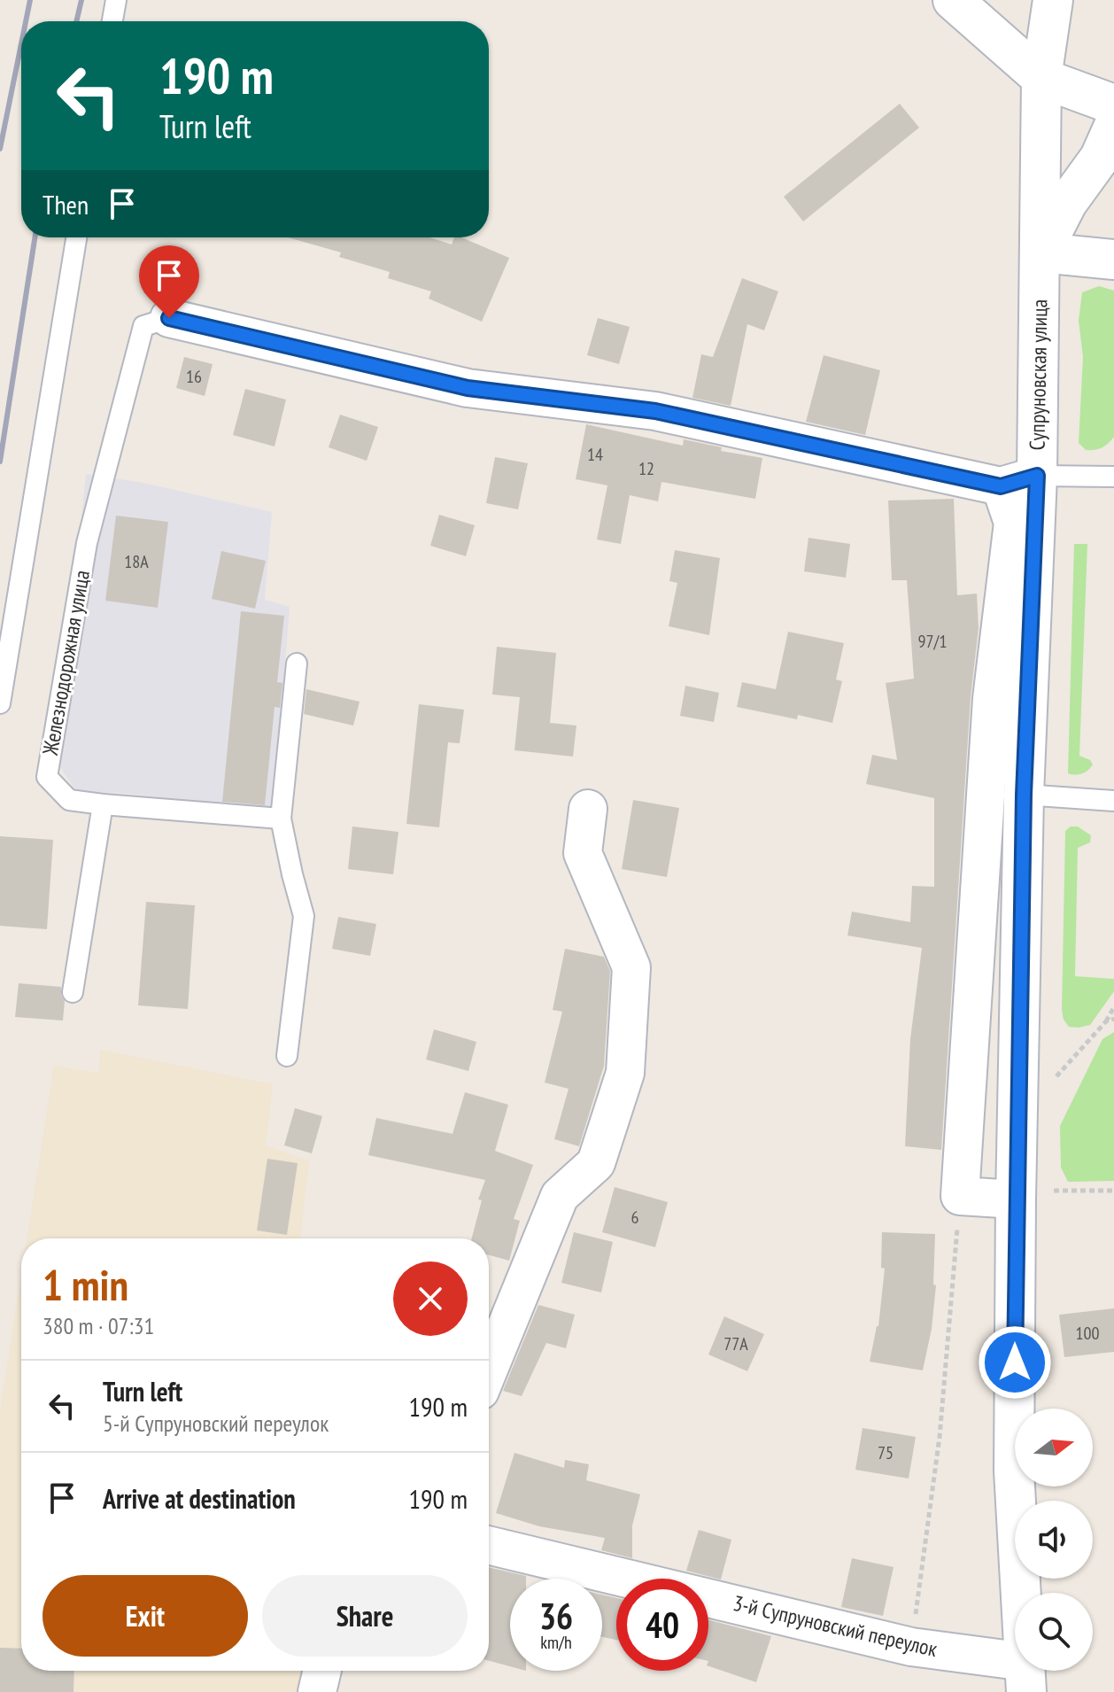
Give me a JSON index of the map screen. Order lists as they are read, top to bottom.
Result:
{
  "streets": {
    "street": ["Супруновская улица", "3-й Супруновский переулок"],
    "lane": ["Железнодорожная улица"]
  },
  "crossings": [
    ["Супруновская улица", "3-й Супруновский переулок"]
  ],
  "house_numbers": [
    "16",
    "14",
    "12",
    "18А",
    "97/1",
    "6",
    "100",
    "77А",
    "75"
  ],
  "north": "right",
  "page": {
    "turn": ["190 m", "Turn left"],
    "then": "Then",
    "heading": ["1 min", "380 m · 07:31"],
    "list": [
      {
        "name": "Turn left",
        "note": "5-й Супруновский переулок",
        "value": "190 m"
      },
      {
        "name": "Arrive at destination",
        "value": "190 m"
      }
    ],
    "buttons": ["Exit", "Share"],
    "speed": "36 km/h",
    "limit": "40"
  }
}
